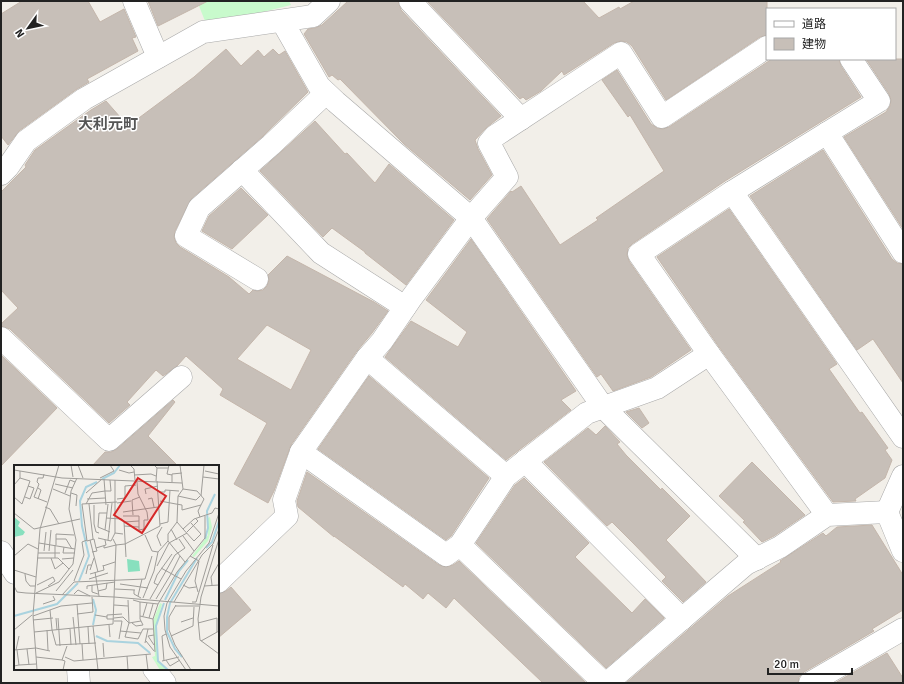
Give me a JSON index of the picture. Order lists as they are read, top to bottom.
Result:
{
  "districts": ["大利元町"],
  "legend": ["道路", "建物"],
  "scale_bar": "20 m",
  "north": "bottom left"
}
